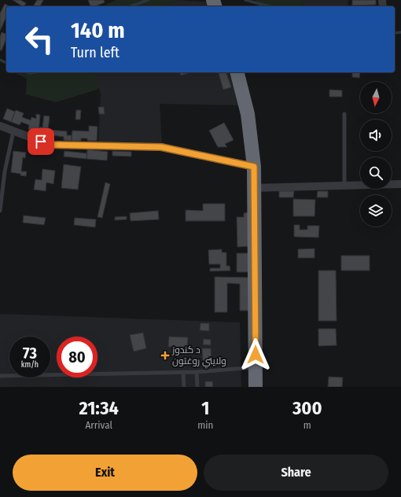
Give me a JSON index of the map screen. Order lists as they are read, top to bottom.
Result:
{
  "places": {
    "health": ["د کندوز ولایتي روغتون"]
  },
  "north": "bottom",
  "page": {
    "turn": ["140 m", "Turn left"],
    "speed": "73 km/h",
    "limit": "80",
    "eta": [
      "21:34",
      "Arrival",
      "1",
      "min",
      "300",
      "m"
    ],
    "buttons": ["Exit", "Share"]
  }
}
